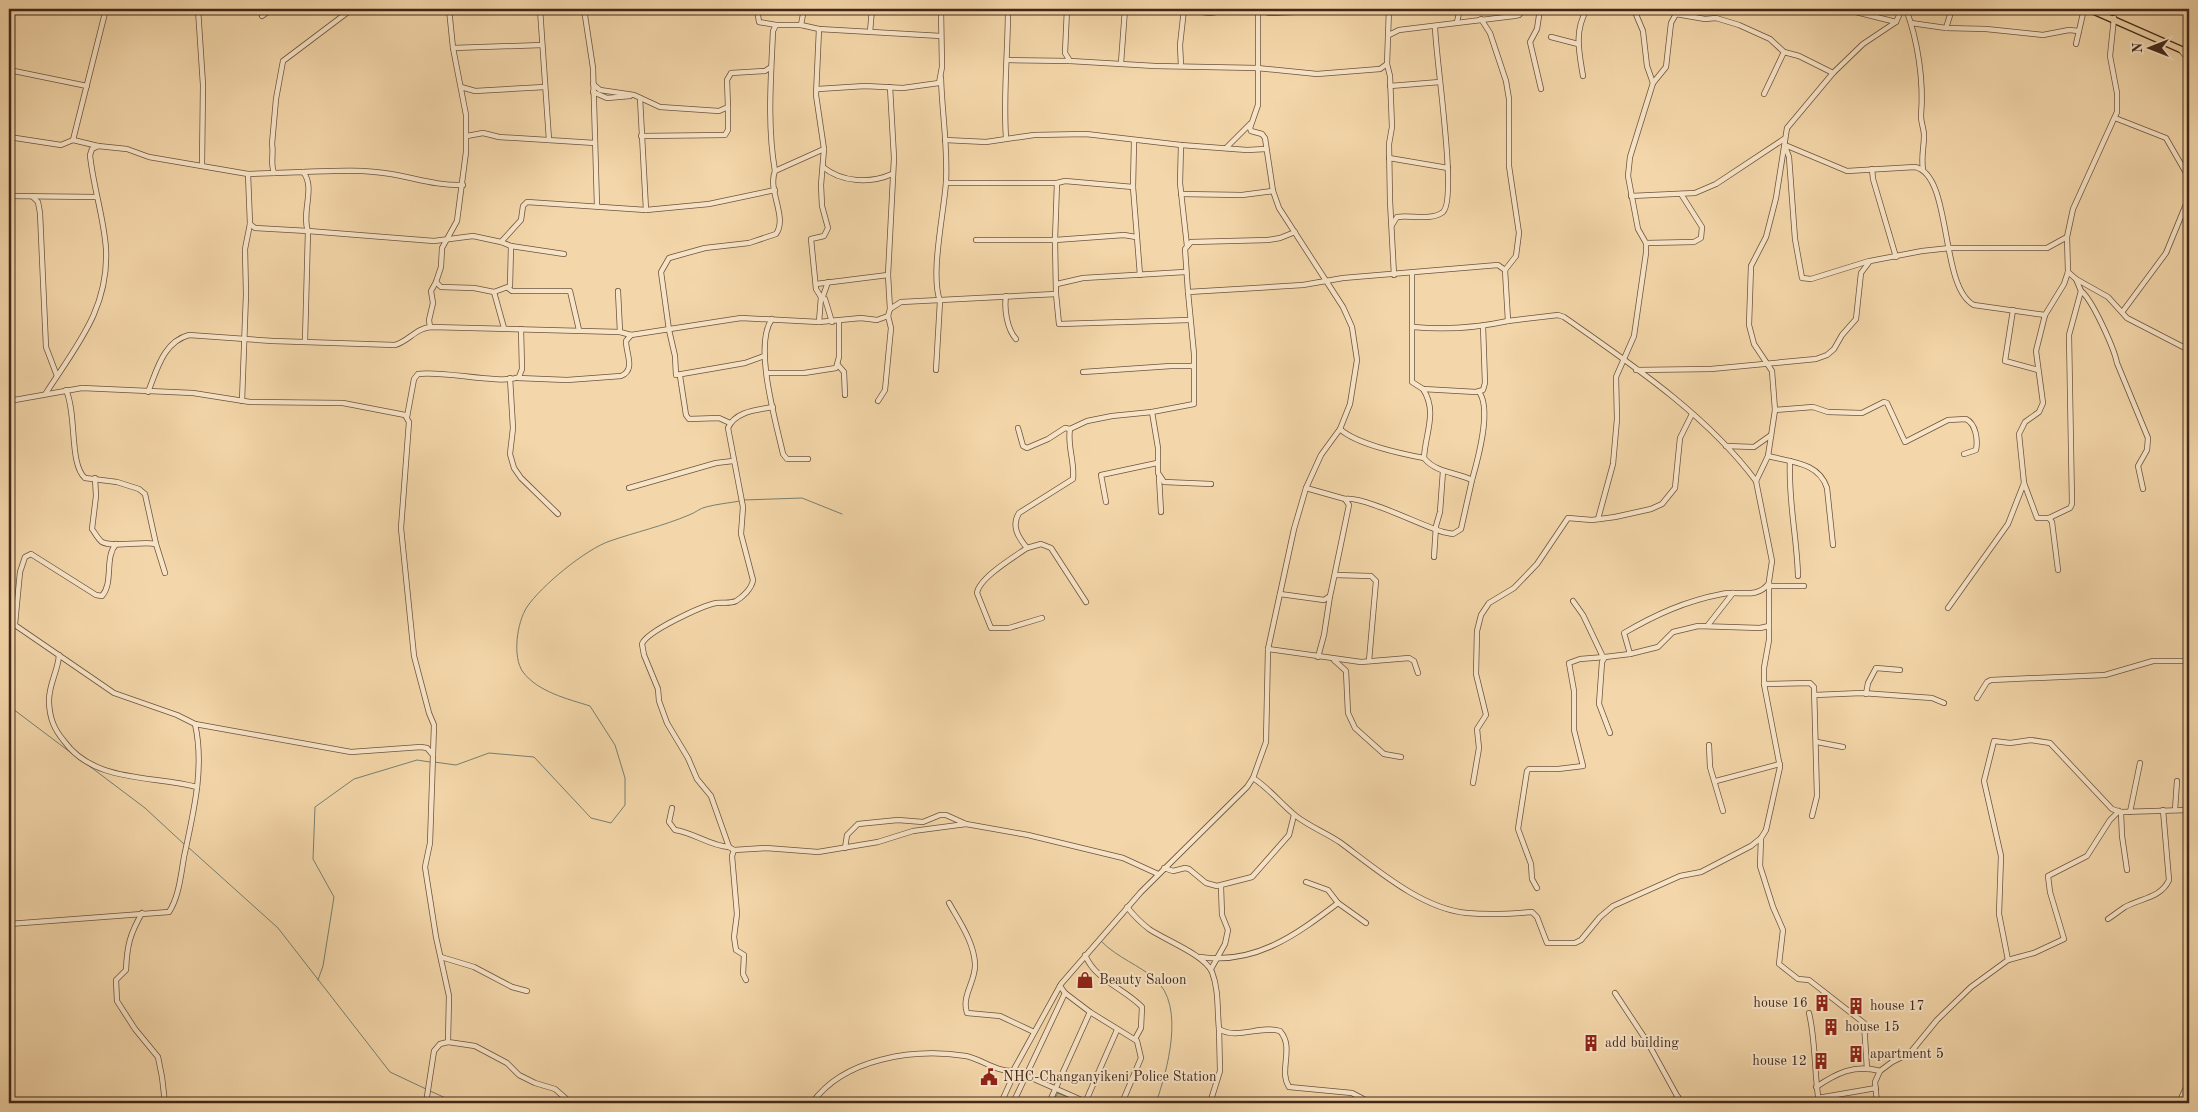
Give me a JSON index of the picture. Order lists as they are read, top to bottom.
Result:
{
  "places": {
    "shop": ["Beauty Saloon"],
    "building": [
      "house 16",
      "house 17",
      "house 15",
      "add building",
      "apartment 5",
      "house 12"
    ],
    "public building": ["NHC-Changanyikeni Police Station"]
  },
  "north": "left"
}
